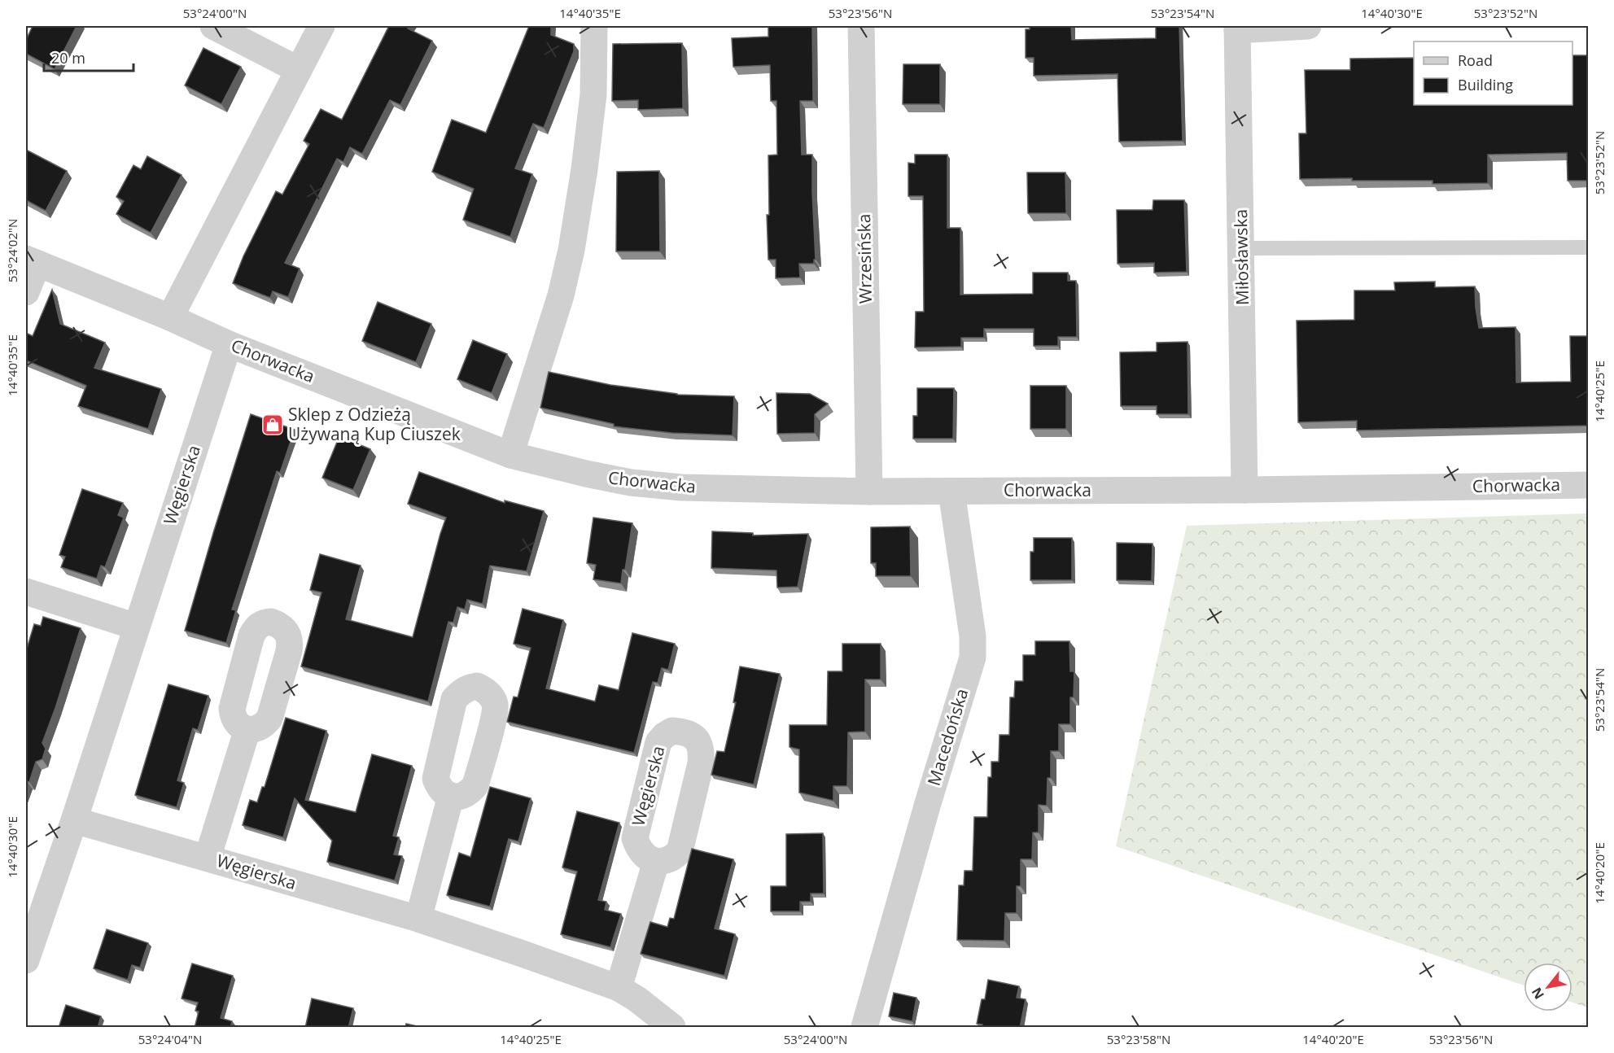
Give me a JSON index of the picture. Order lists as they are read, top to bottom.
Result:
{
  "streets": {
    "street": [
      "Miłosławska",
      "Wrzesińska",
      "Chorwacka",
      "Węgierska",
      "Macedońska"
    ]
  },
  "crossings": [
    ["Miłosławska", "Chorwacka"],
    ["Wrzesińska", "Chorwacka"],
    ["Chorwacka", "Węgierska"],
    ["Chorwacka", "Macedońska"]
  ],
  "places": {
    "shop": ["Sklep z Odzieżą Używaną Kup Ciuszek"]
  },
  "legend": ["Road", "Building"],
  "scale_bar": "20 m",
  "north": "bottom left",
  "coordinates": [
    "53°24'00\"N",
    "14°40'35\"E",
    "53°23'56\"N",
    "53°23'54\"N",
    "14°40'30\"E",
    "53°23'52\"N",
    "53°24'02\"N",
    "14°40'25\"E",
    "14°40'20\"E",
    "53°24'04\"N",
    "53°23'58\"N"
  ]
}
